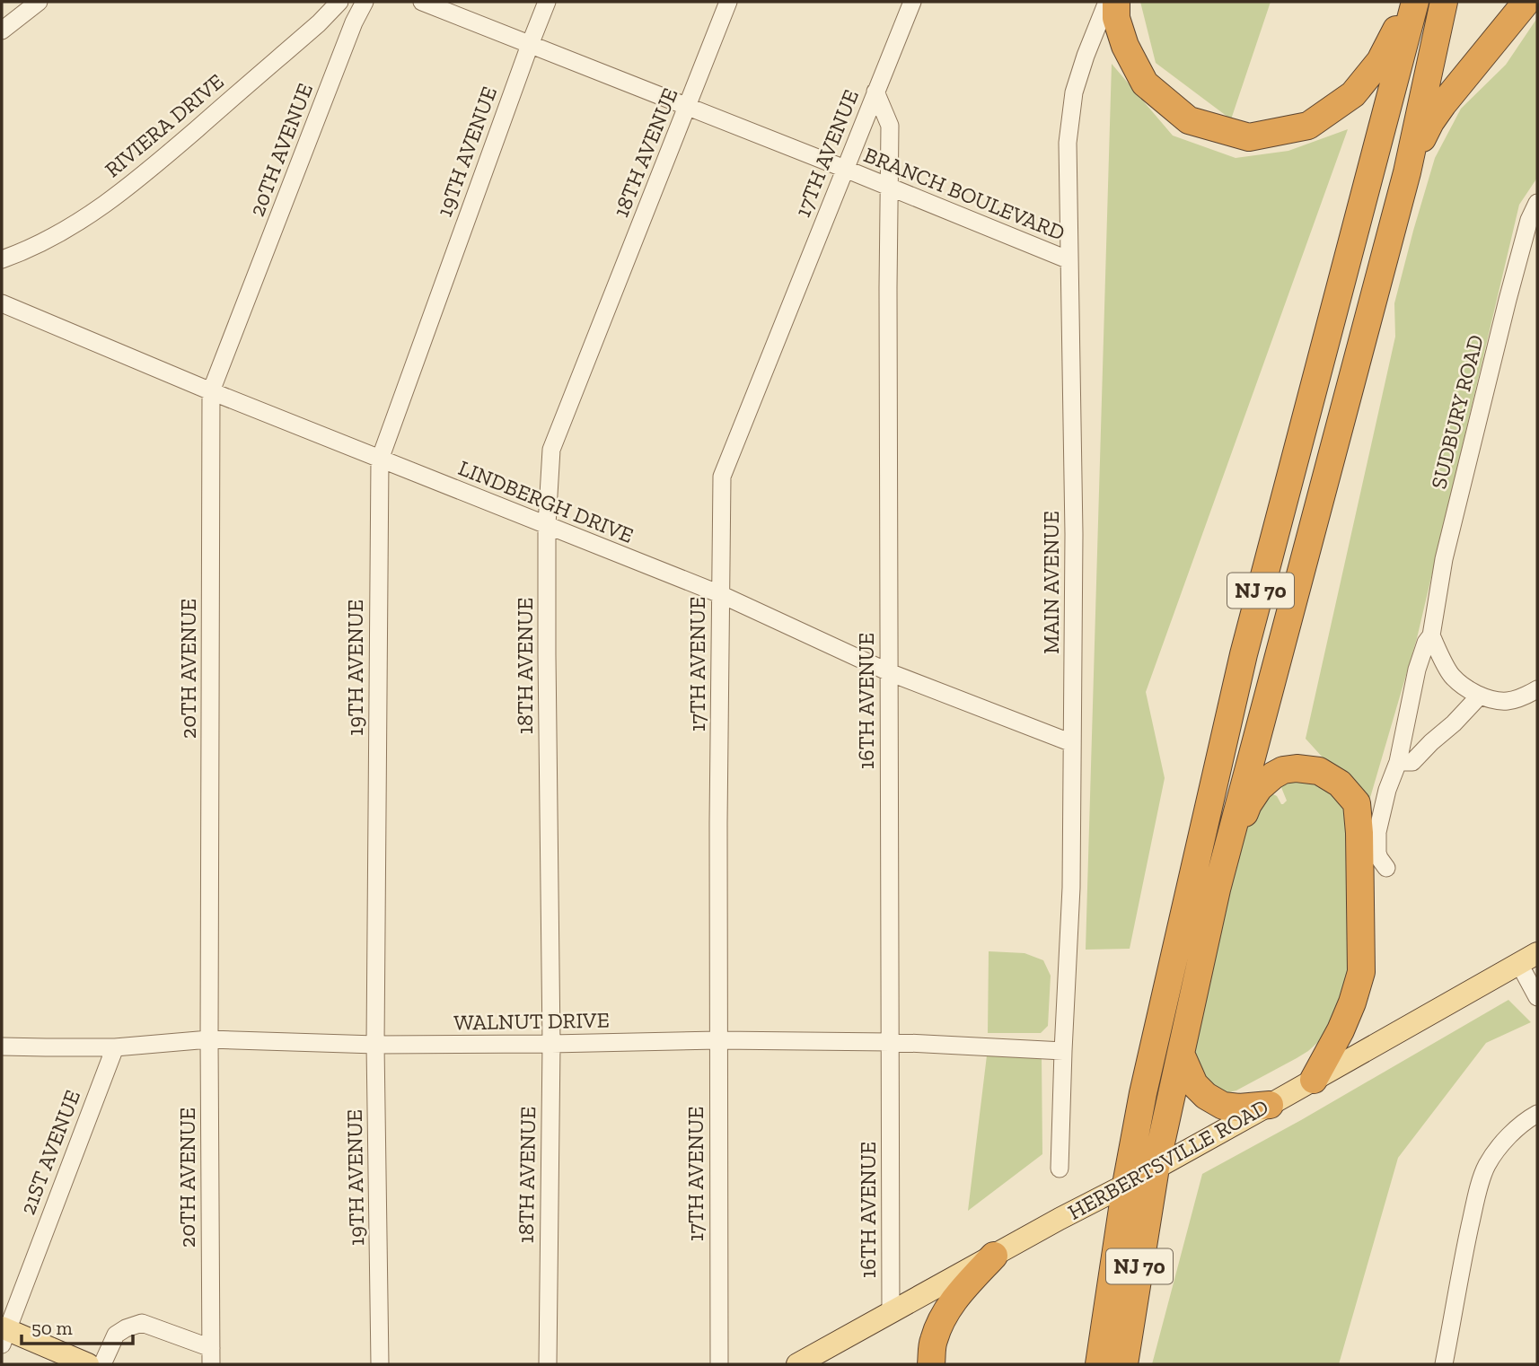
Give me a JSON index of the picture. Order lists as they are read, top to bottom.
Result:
{
  "streets": {
    "highway": ["NJ 70"],
    "main road": ["HERBERTSVILLE ROAD"],
    "street": [
      "RIVIERA DRIVE",
      "20TH AVENUE",
      "19TH AVENUE",
      "18TH AVENUE",
      "17TH AVENUE",
      "BRANCH BOULEVARD",
      "SUDBURY ROAD",
      "LINDBERGH DRIVE",
      "MAIN AVENUE",
      "16TH AVENUE",
      "WALNUT DRIVE",
      "21ST AVENUE"
    ]
  },
  "crossings": [
    ["20TH AVENUE", "LINDBERGH DRIVE"],
    ["20TH AVENUE", "WALNUT DRIVE"],
    ["19TH AVENUE", "BRANCH BOULEVARD"],
    ["19TH AVENUE", "LINDBERGH DRIVE"],
    ["19TH AVENUE", "WALNUT DRIVE"],
    ["18TH AVENUE", "BRANCH BOULEVARD"],
    ["18TH AVENUE", "LINDBERGH DRIVE"],
    ["18TH AVENUE", "WALNUT DRIVE"],
    ["17TH AVENUE", "BRANCH BOULEVARD"],
    ["17TH AVENUE", "LINDBERGH DRIVE"],
    ["17TH AVENUE", "16TH AVENUE"],
    ["17TH AVENUE", "WALNUT DRIVE"],
    ["BRANCH BOULEVARD", "MAIN AVENUE"],
    ["BRANCH BOULEVARD", "16TH AVENUE"],
    ["LINDBERGH DRIVE", "MAIN AVENUE"],
    ["LINDBERGH DRIVE", "16TH AVENUE"],
    ["MAIN AVENUE", "WALNUT DRIVE"],
    ["NJ 70", "HERBERTSVILLE ROAD"],
    ["16TH AVENUE", "WALNUT DRIVE"],
    ["16TH AVENUE", "HERBERTSVILLE ROAD"],
    ["WALNUT DRIVE", "21ST AVENUE"]
  ],
  "scale_bar": "50 m"
}
